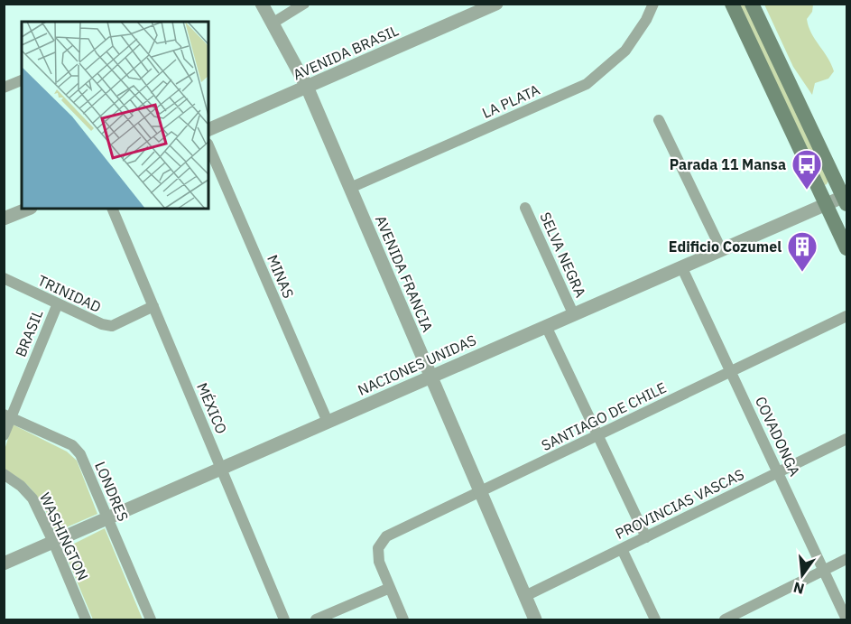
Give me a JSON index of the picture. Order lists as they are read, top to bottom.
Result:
{
  "streets": {
    "street": [
      "AVENIDA BRASIL",
      "LA PLATA",
      "SELVA NEGRA",
      "AVENIDA FRANCIA",
      "MINAS",
      "TRINIDAD",
      "BRASIL",
      "NACIONES UNIDAS",
      "MÉXICO",
      "SANTIAGO DE CHILE",
      "COVADONGA",
      "LONDRES",
      "PROVINCIAS VASCAS",
      "WASHINGTON"
    ]
  },
  "crossings": [
    ["AVENIDA BRASIL", "AVENIDA FRANCIA"],
    ["LA PLATA", "AVENIDA FRANCIA"],
    ["SELVA NEGRA", "NACIONES UNIDAS"],
    ["AVENIDA FRANCIA", "NACIONES UNIDAS"],
    ["AVENIDA FRANCIA", "SANTIAGO DE CHILE"],
    ["AVENIDA FRANCIA", "PROVINCIAS VASCAS"],
    ["MINAS", "NACIONES UNIDAS"],
    ["TRINIDAD", "BRASIL"],
    ["TRINIDAD", "MÉXICO"],
    ["BRASIL", "LONDRES"],
    ["NACIONES UNIDAS", "MÉXICO"],
    ["NACIONES UNIDAS", "COVADONGA"],
    ["NACIONES UNIDAS", "LONDRES"],
    ["NACIONES UNIDAS", "WASHINGTON"],
    ["SANTIAGO DE CHILE", "COVADONGA"],
    ["COVADONGA", "PROVINCIAS VASCAS"]
  ],
  "places": {
    "bus stop": ["Parada 11 Mansa"],
    "building": ["Edificio Cozumel"]
  },
  "north": "bottom"
}
